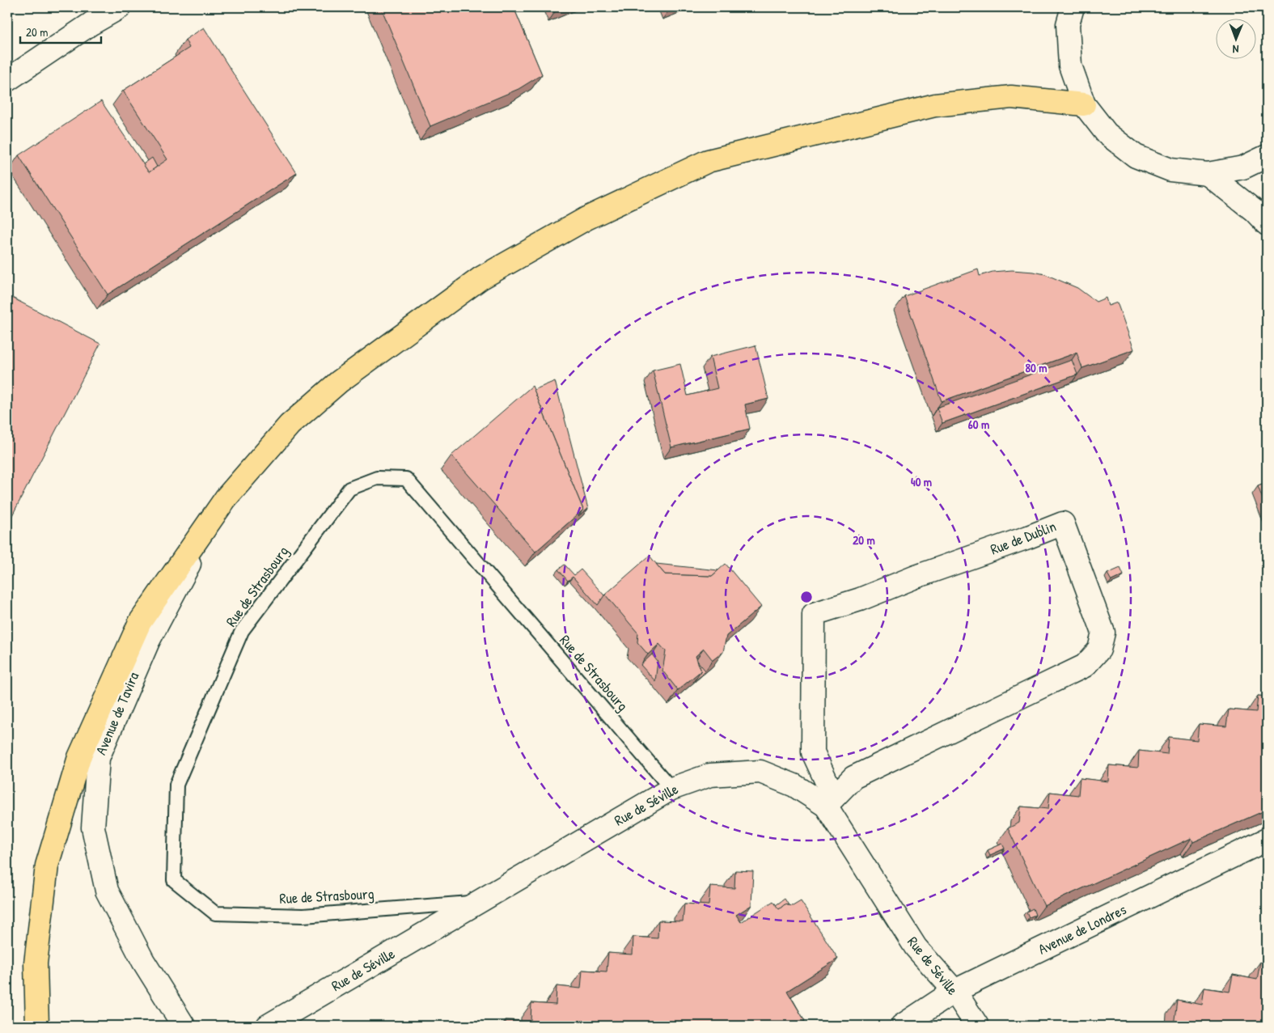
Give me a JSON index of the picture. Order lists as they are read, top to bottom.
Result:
{
  "streets": {
    "street": [
      "Rue de Dublin",
      "Avenue de Tavira",
      "Rue de Séville",
      "Avenue de Londres"
    ],
    "lane": ["Rue de Strasbourg"]
  },
  "crossings": [
    ["Rue de Dublin", "Rue de Séville"],
    ["Rue de Strasbourg", "Rue de Séville"],
    ["Rue de Séville", "Avenue de Londres"]
  ],
  "scale_bar": "20 m",
  "north": "bottom",
  "rings": [
    "80 m",
    "60 m",
    "40 m",
    "20 m"
  ]
}
